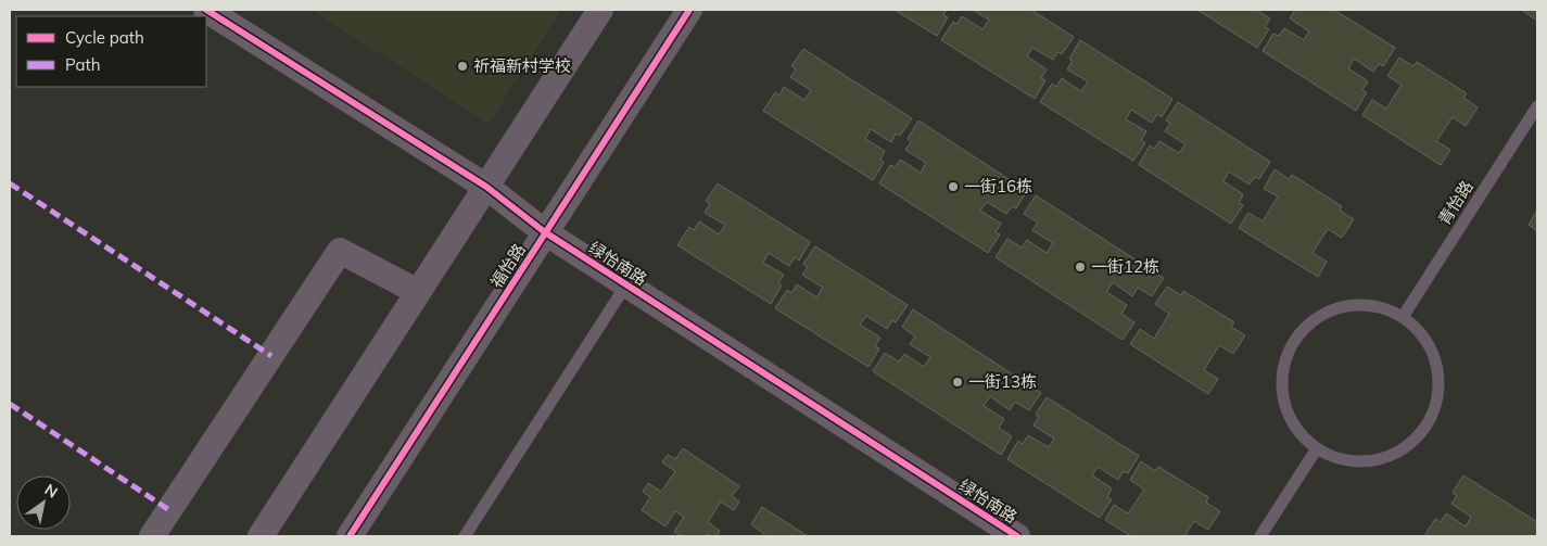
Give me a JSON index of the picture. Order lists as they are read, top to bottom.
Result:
{
  "streets": {
    "street": ["绿怡南路", "福怡路"],
    "lane": ["青怡路"]
  },
  "crossings": [
    ["绿怡南路", "福怡路"]
  ],
  "places": [
    "祈福新村学校",
    "一街16栋",
    "一街12栋",
    "一街13栋"
  ],
  "legend": ["Cycle path", "Path"],
  "north": "top right"
}
